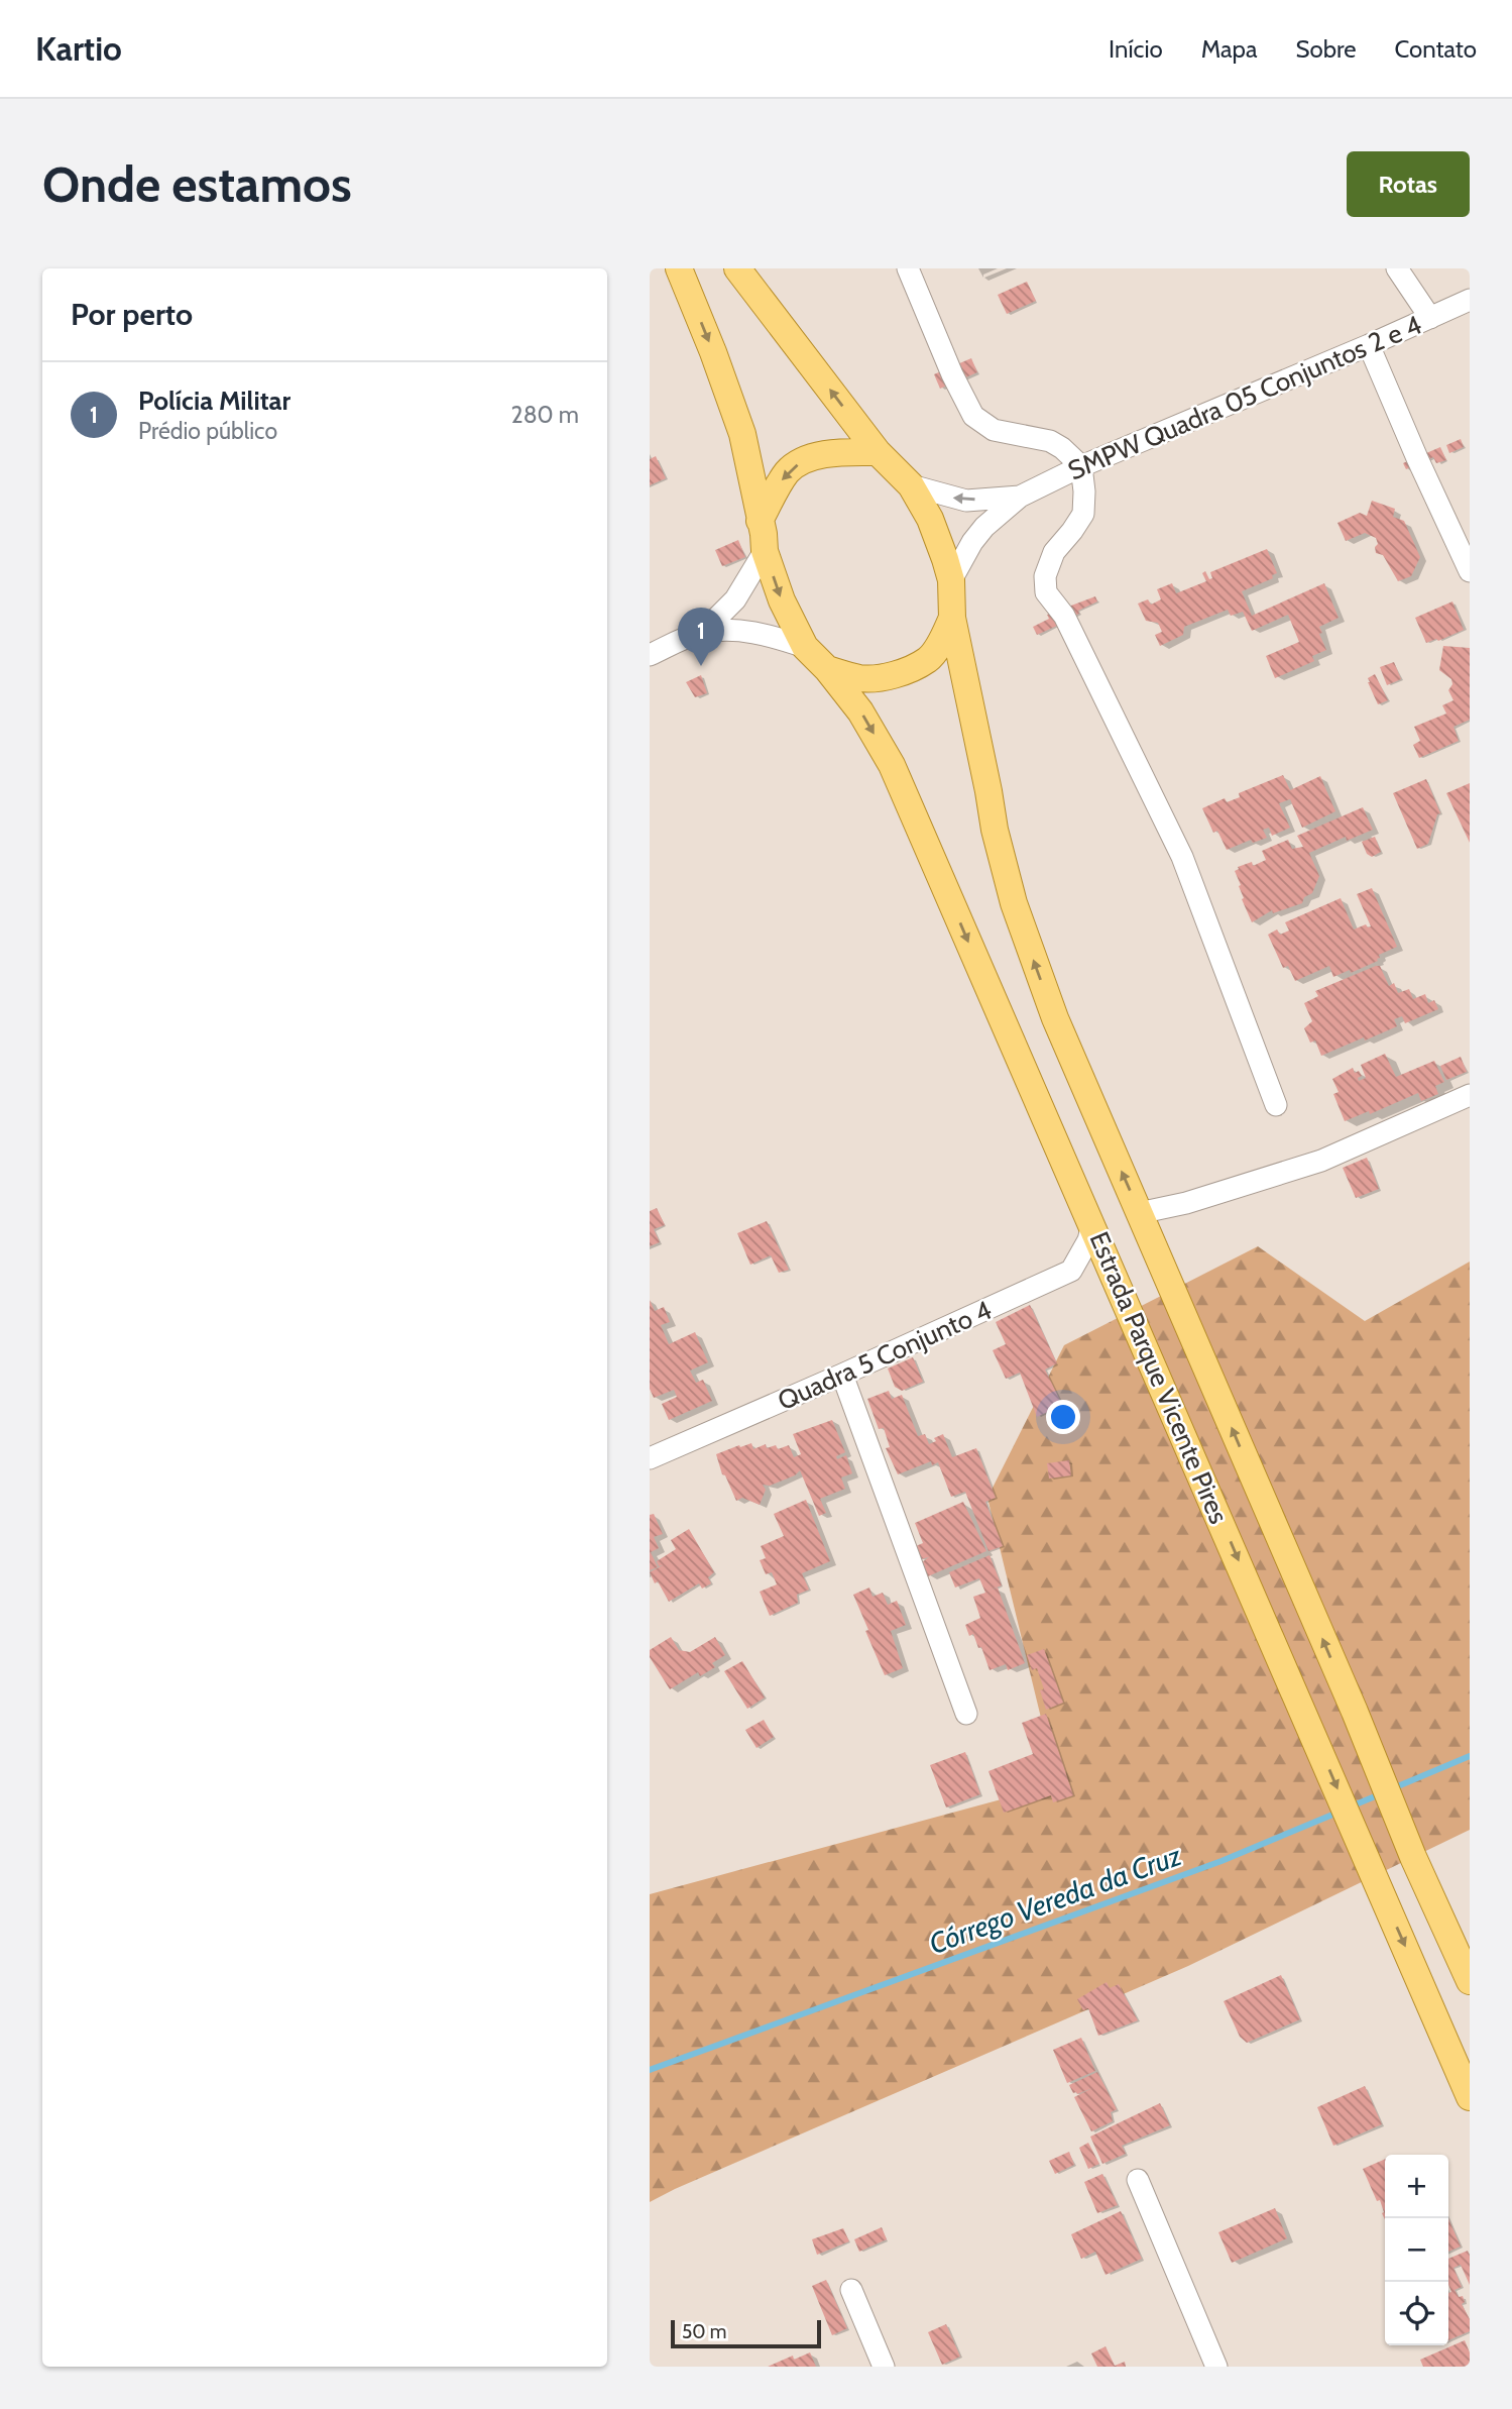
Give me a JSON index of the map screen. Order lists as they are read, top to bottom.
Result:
{
  "streets": {
    "main road": ["Estrada Parque Vicente Pires"],
    "street": ["SMPW Quadra 05 Conjuntos 2 e 4", "Quadra 5 Conjunto 4"]
  },
  "crossings": [
    ["SMPW Quadra 05 Conjuntos 2 e 4", "Estrada Parque Vicente Pires"],
    ["Quadra 5 Conjunto 4", "Estrada Parque Vicente Pires"]
  ],
  "water": ["Córrego Vereda da Cruz"],
  "scale_bar": "50 m",
  "page": {
    "header": "Kartio",
    "nav": [
      "Início",
      "Mapa",
      "Sobre",
      "Contato"
    ],
    "buttons": "Rotas",
    "title": "Onde estamos",
    "heading": "Por perto",
    "list": [
      {
        "mark": "1",
        "name": "Polícia Militar",
        "note": "Prédio público",
        "value": "280 m"
      }
    ],
    "pins": "1",
    "map_buttons": ["+", "−"],
    "scale": "50 m"
  }
}
